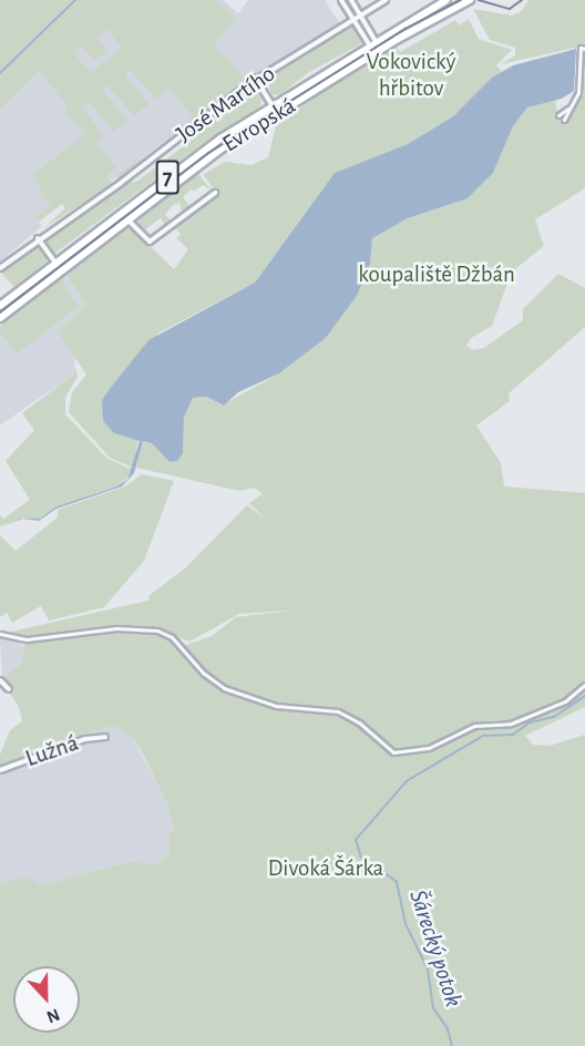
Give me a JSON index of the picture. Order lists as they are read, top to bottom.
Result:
{
  "streets": {
    "main road": ["Evropská", "7"],
    "street": ["José Martího", "Lužná"]
  },
  "water": ["Šárecký potok"],
  "parks": ["Vokovický hřbitov", "koupaliště Džbán", "Divoká Šárka"],
  "north": "bottom"
}
